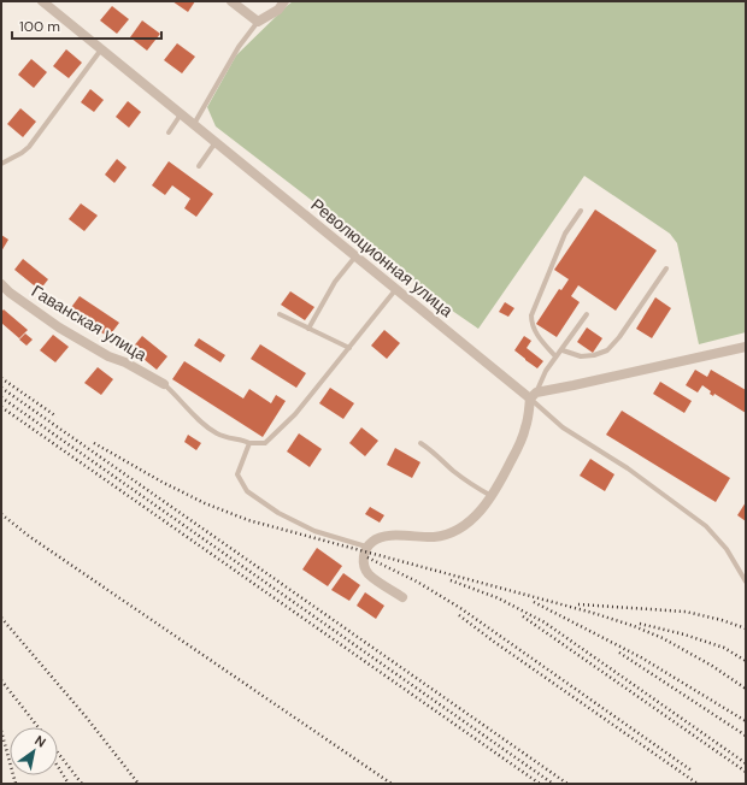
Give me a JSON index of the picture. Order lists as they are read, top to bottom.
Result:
{
  "streets": {
    "street": ["Революционная улица", "Гаванская улица"]
  },
  "scale_bar": "100 m",
  "north": "top right"
}
